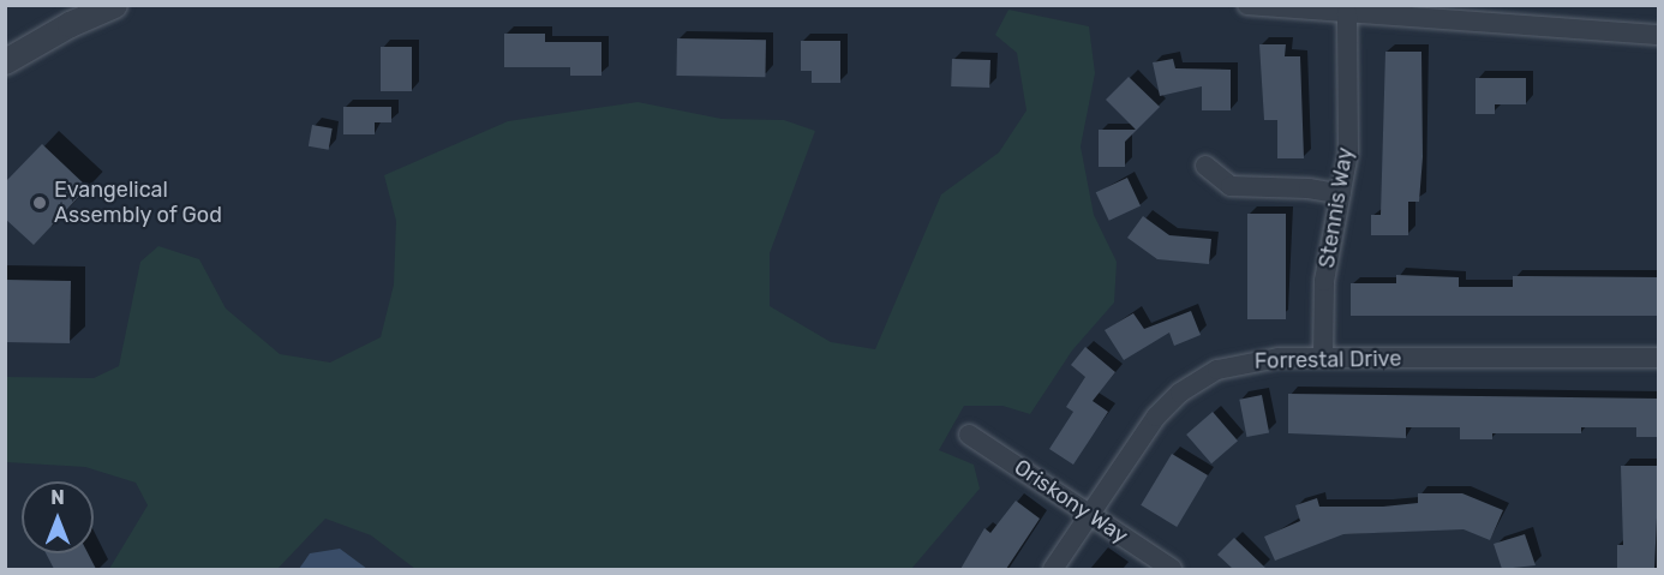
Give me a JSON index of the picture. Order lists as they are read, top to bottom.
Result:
{
  "streets": {
    "street": ["Stennis Way", "Forrestal Drive", "Oriskony Way"]
  },
  "crossings": [
    ["Stennis Way", "Forrestal Drive"],
    ["Forrestal Drive", "Oriskony Way"]
  ],
  "places": ["Evangelical Assembly of God"],
  "north": "top"
}
